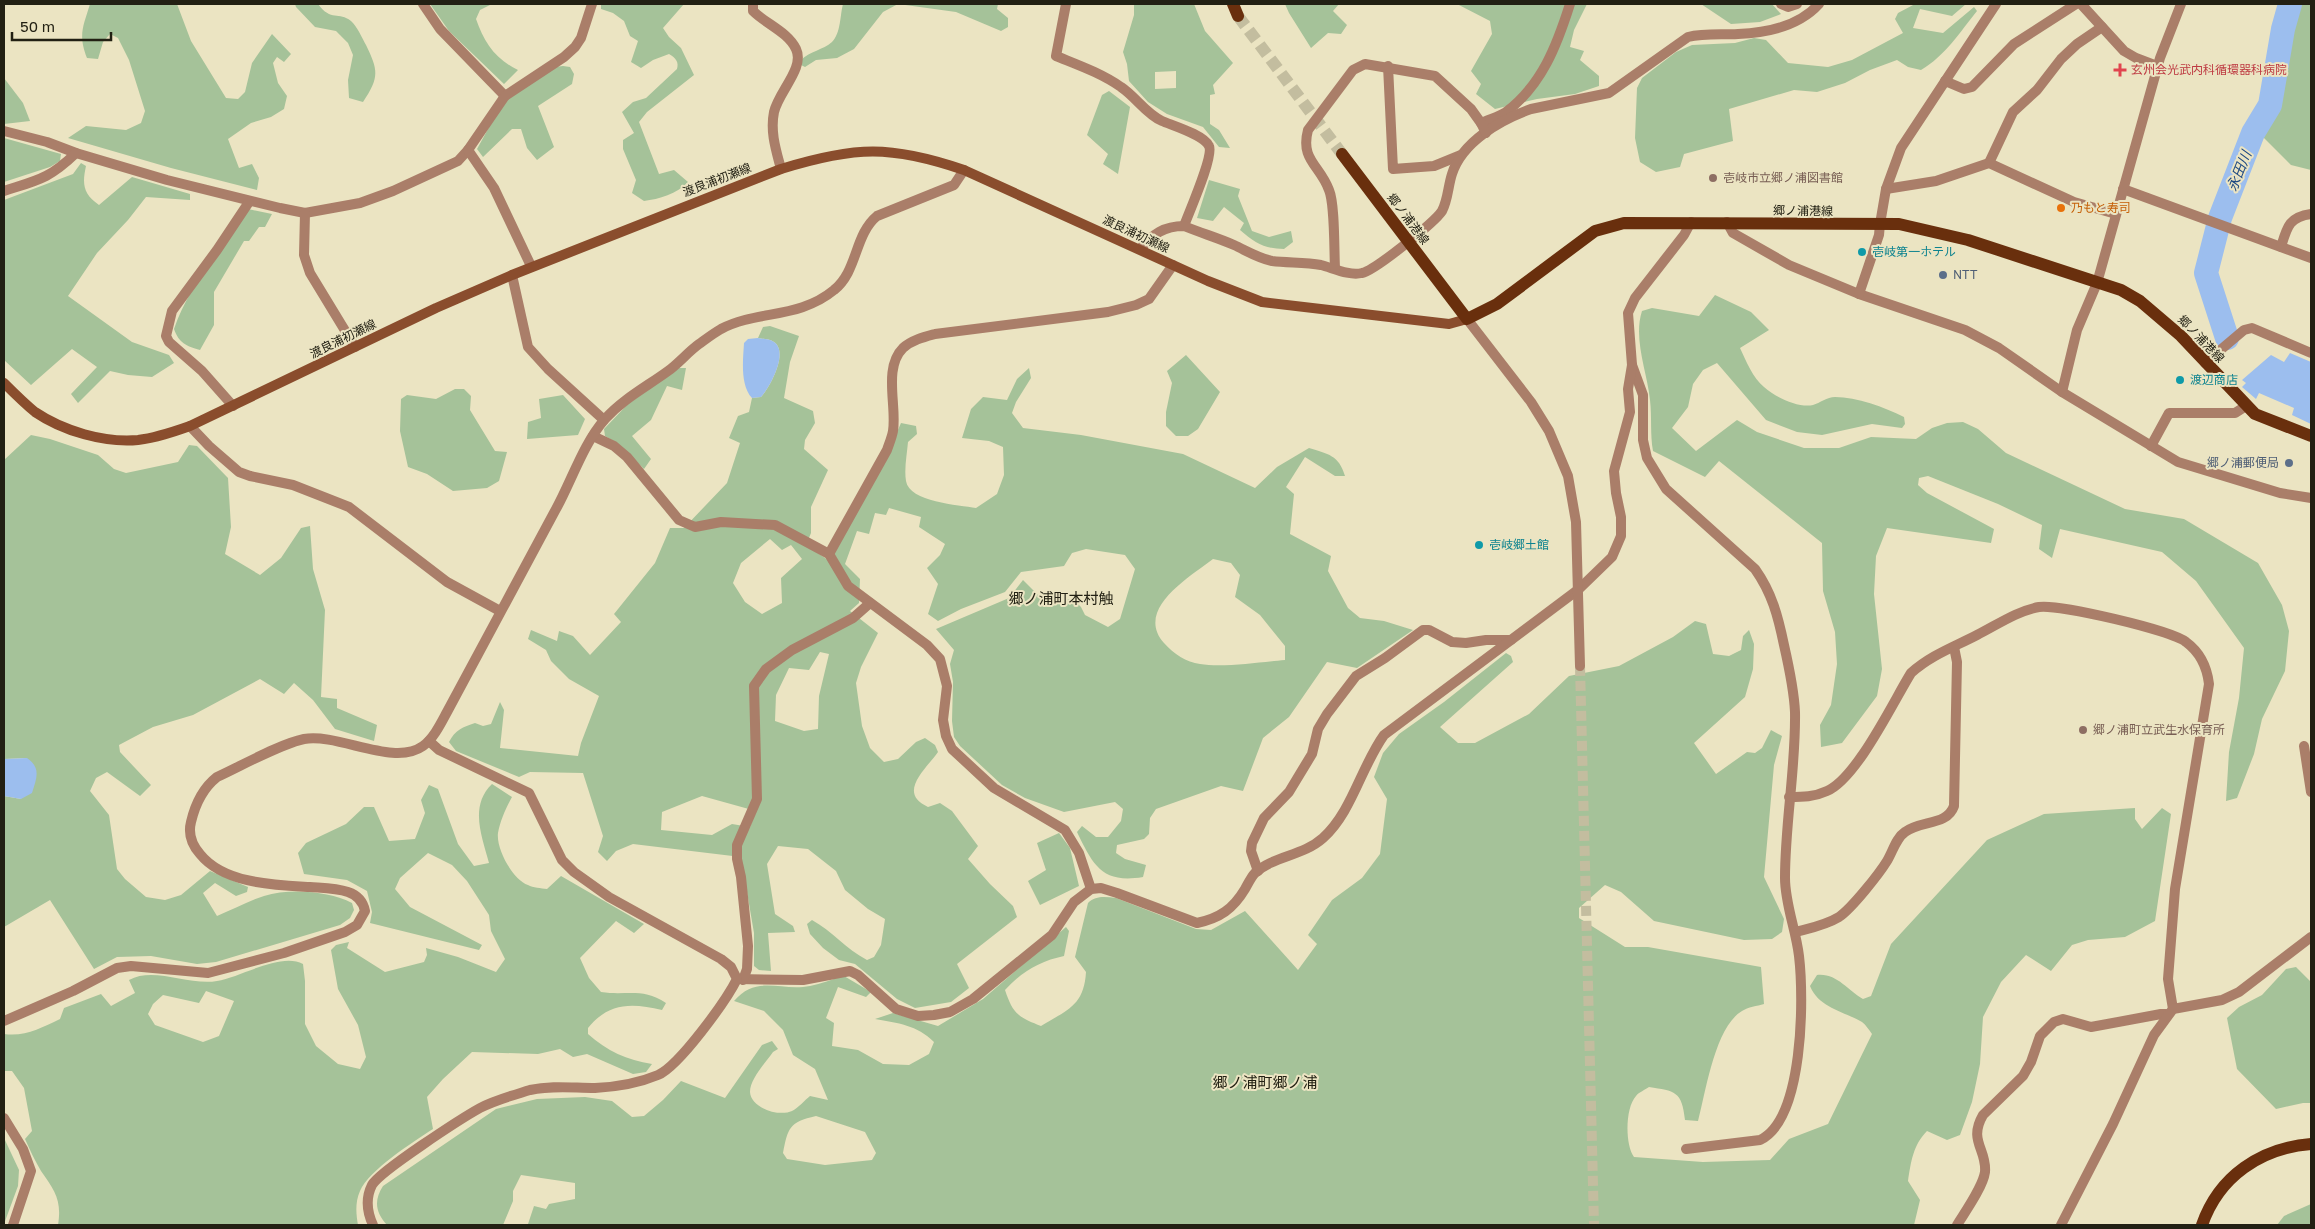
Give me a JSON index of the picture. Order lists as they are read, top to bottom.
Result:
{
  "streets": {
    "main road": ["渡良浦初瀬線", "郷ノ浦港線"]
  },
  "crossings": [
    ["渡良浦初瀬線", "郷ノ浦港線"]
  ],
  "districts": ["郷ノ浦町本村触", "郷ノ浦町郷ノ浦"],
  "water": ["永田川"],
  "places": {
    "health": ["玄州会光武内科循環器科病院"],
    "other": [
      "壱岐市立郷ノ浦図書館",
      "乃もと寿司",
      "壱岐第一ホテル",
      "NTT",
      "渡辺商店",
      "郷ノ浦郵便局",
      "壱岐郷土館",
      "郷ノ浦町立武生水保育所"
    ]
  },
  "scale_bar": "50 m"
}
